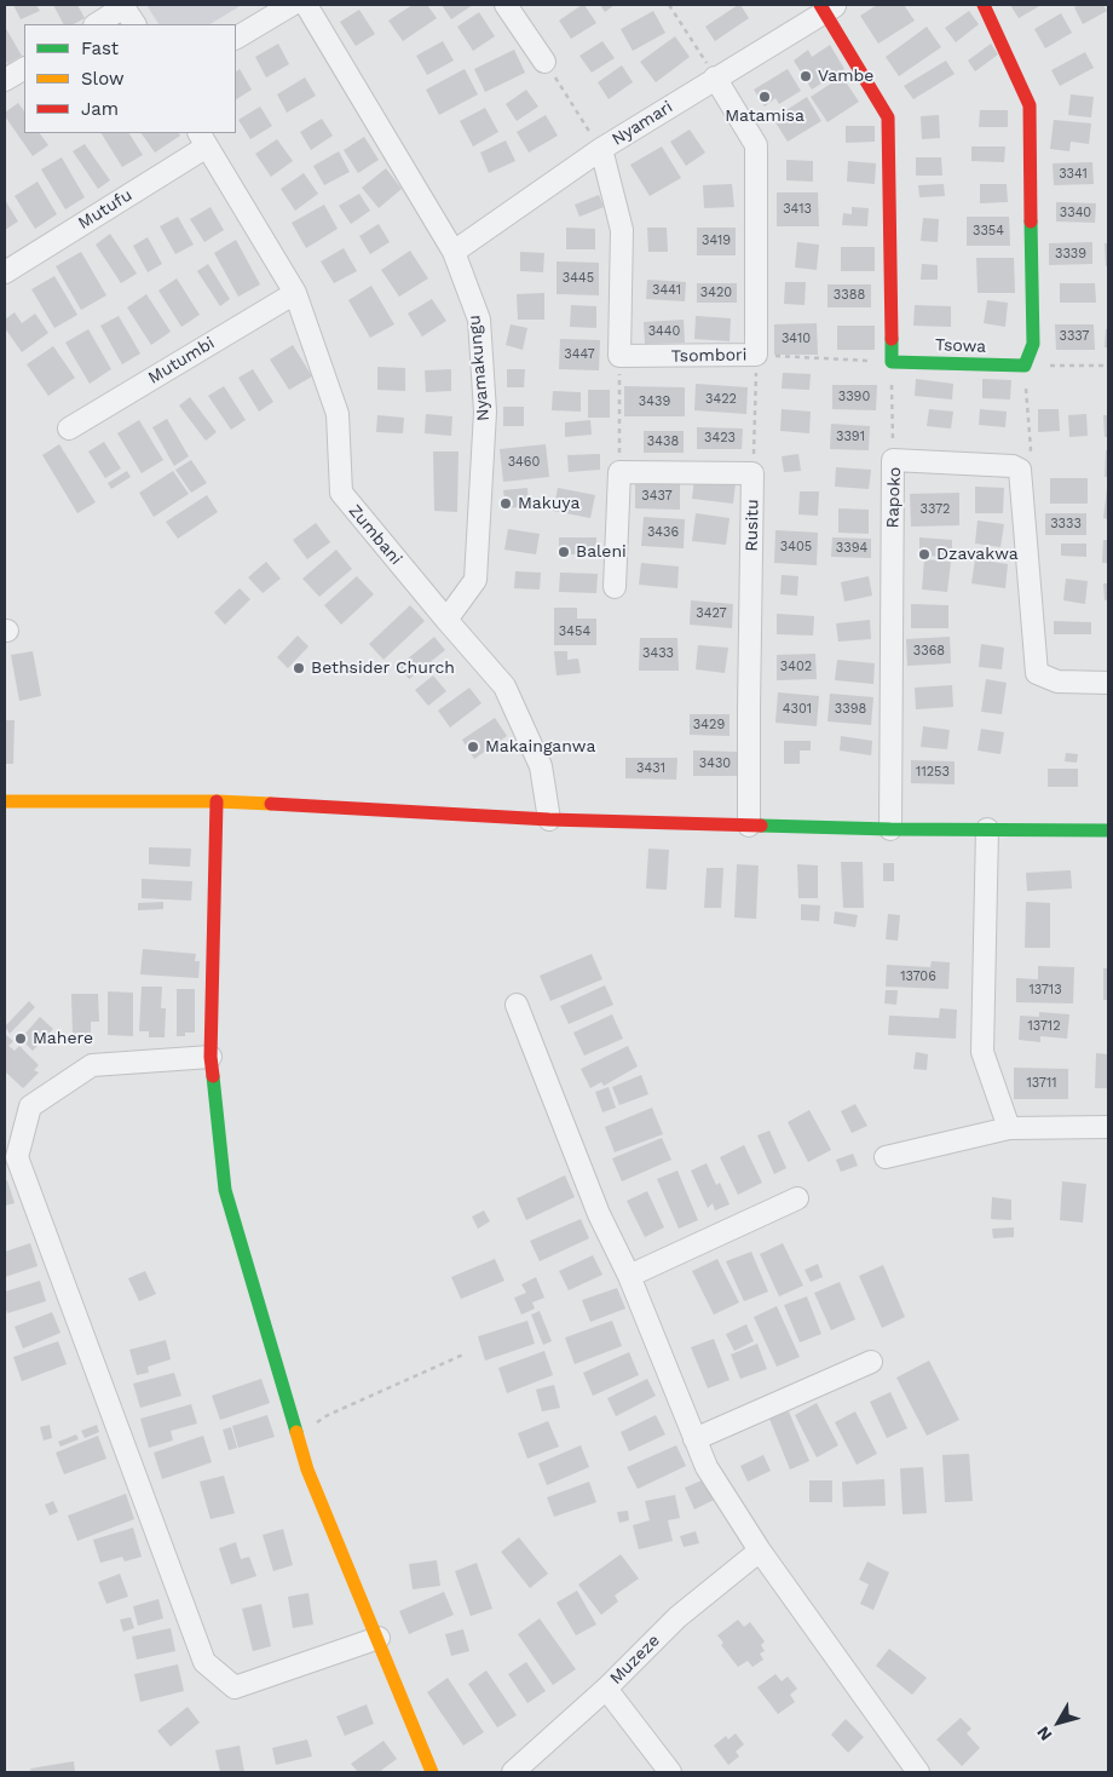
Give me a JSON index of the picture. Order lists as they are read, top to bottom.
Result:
{
  "streets": {
    "street": [
      "Nyamari",
      "Mutufu",
      "Tsowa",
      "Tsombori",
      "Mutumbi",
      "Nyamakungu",
      "Rapoko",
      "Rusitu",
      "Zumbani",
      "Muzeze"
    ]
  },
  "crossings": [
    ["Nyamari", "Tsombori"],
    ["Nyamari", "Nyamakungu"],
    ["Mutufu", "Zumbani"],
    ["Mutumbi", "Zumbani"],
    ["Nyamakungu", "Zumbani"]
  ],
  "places": [
    "Vambe",
    "Matamisa",
    "Makuya",
    "Baleni",
    "Dzavakwa",
    "Bethsider Church",
    "Makainganwa",
    "Mahere"
  ],
  "house_numbers": [
    "3341",
    "3413",
    "3340",
    "3354",
    "3419",
    "3339",
    "3445",
    "3441",
    "3420",
    "3388",
    "3440",
    "3337",
    "3410",
    "3447",
    "3390",
    "3422",
    "3439",
    "3391",
    "3423",
    "3438",
    "3460",
    "3437",
    "3372",
    "3333",
    "3436",
    "3405",
    "3394",
    "3427",
    "3454",
    "3368",
    "3433",
    "3402",
    "4301",
    "3398",
    "3429",
    "3430",
    "3431",
    "11253",
    "13706",
    "13713",
    "13712",
    "13711"
  ],
  "legend": ["Fast", "Slow", "Jam"],
  "north": "bottom left"
}
